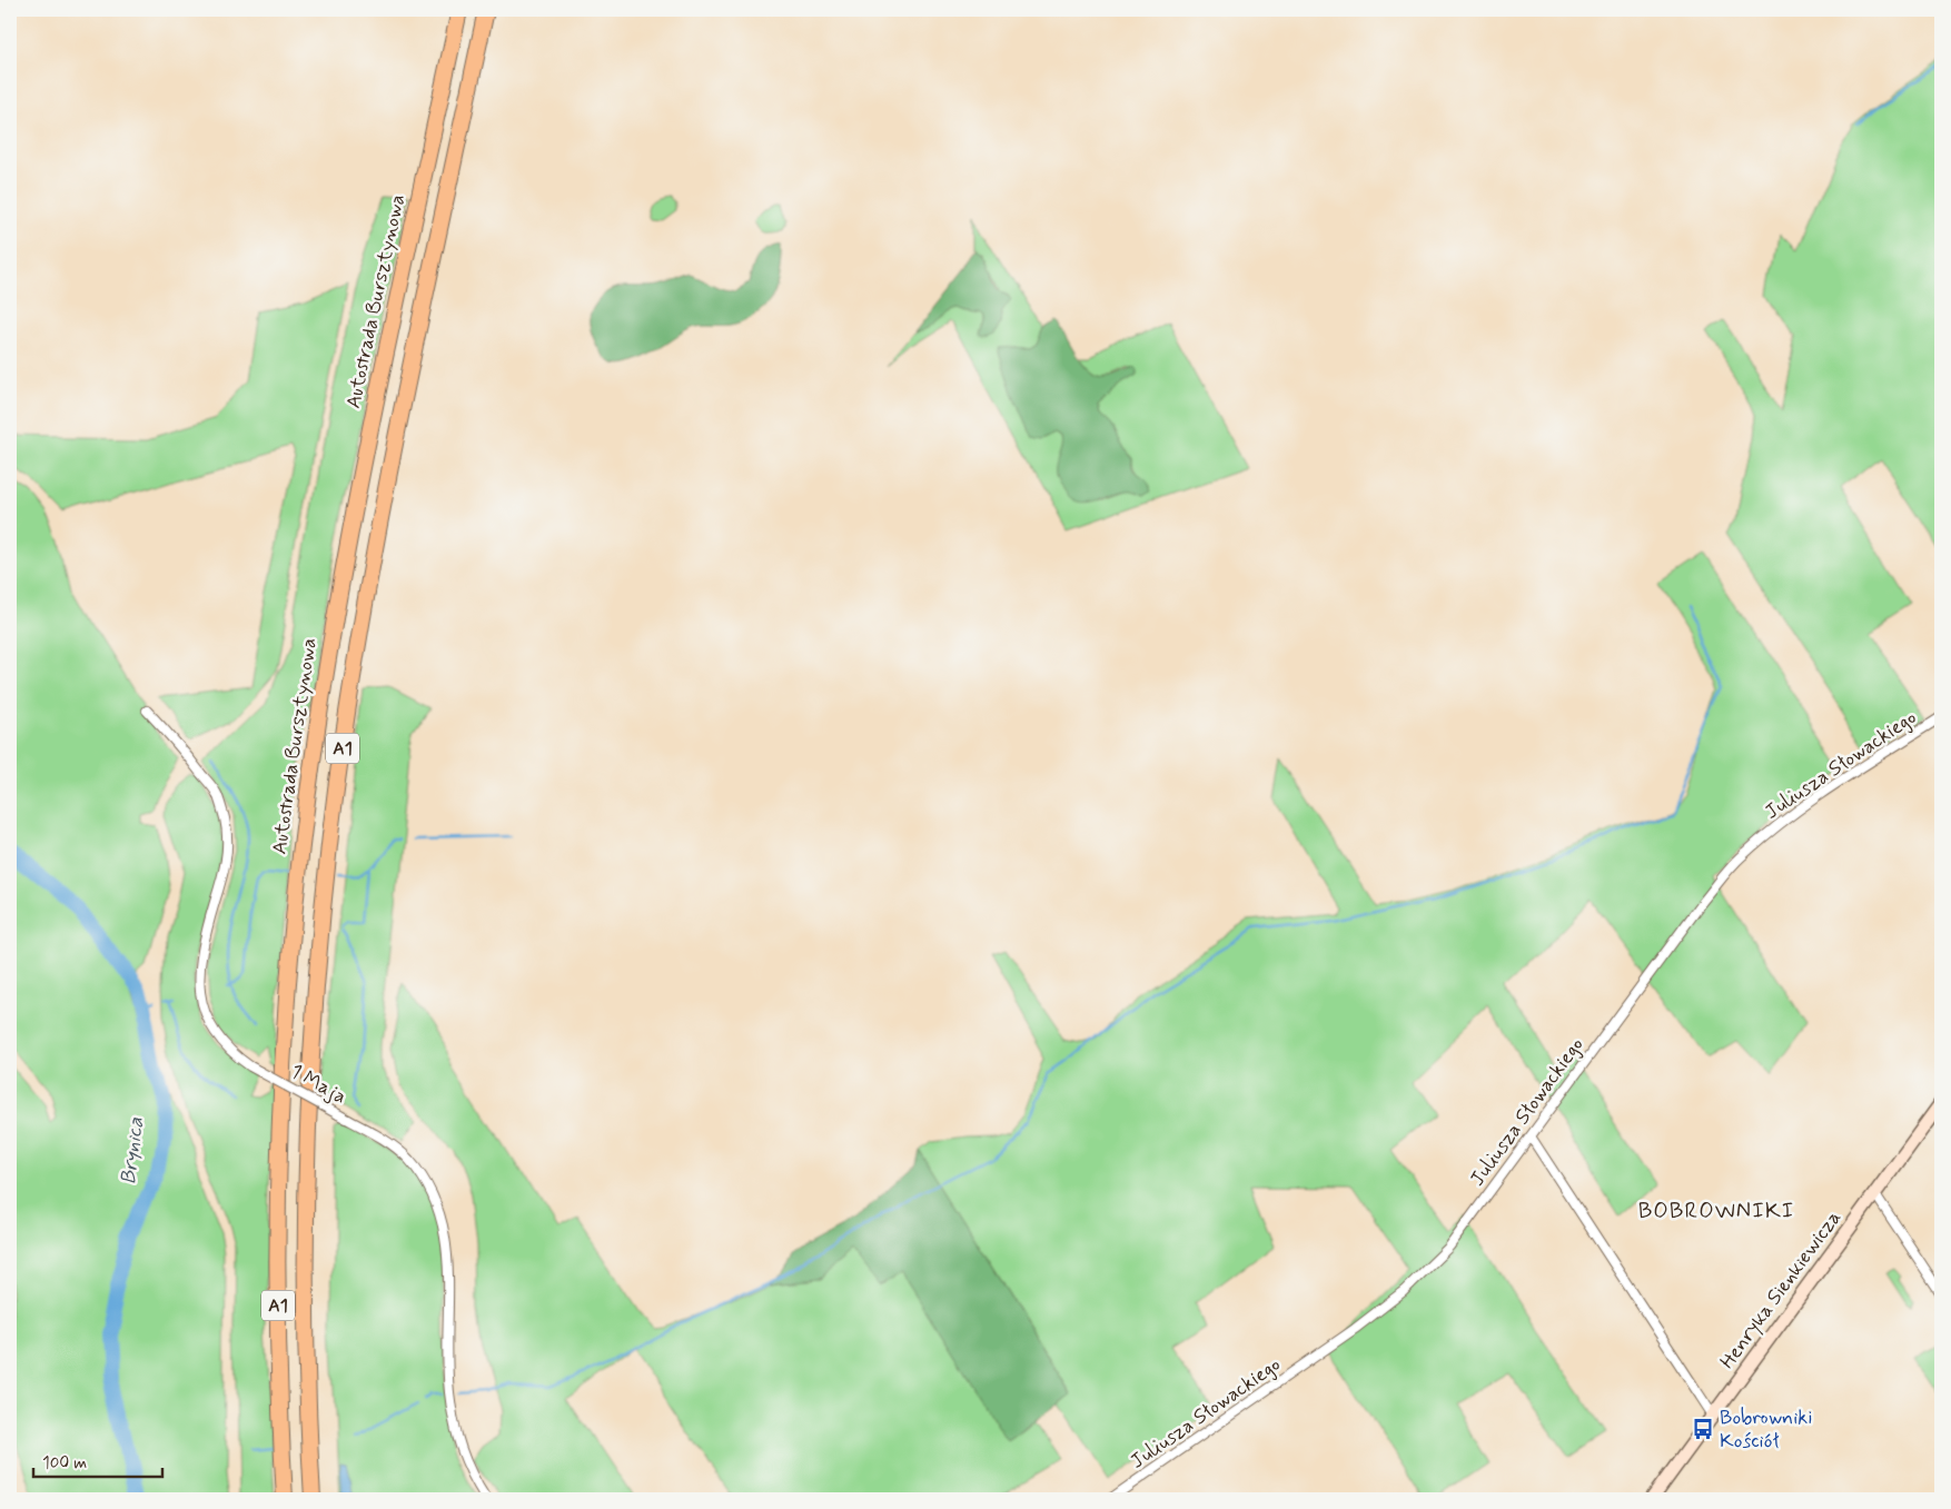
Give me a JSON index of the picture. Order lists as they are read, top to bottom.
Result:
{
  "streets": {
    "highway": ["Autostrada Bursztynowa", "A1"],
    "street": ["Juliusza Słowackiego", "1 Maja", "Henryka Sienkiewicza"]
  },
  "districts": ["BOBROWNIKI"],
  "water": ["Brynica"],
  "places": {
    "bus stop": ["Bobrowniki Kościół"]
  },
  "scale_bar": "100 m"
}
